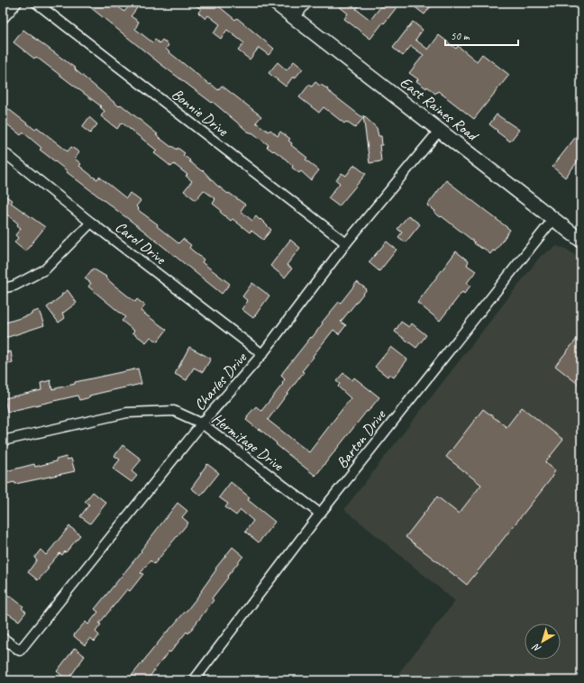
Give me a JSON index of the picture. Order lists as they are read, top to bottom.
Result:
{
  "streets": {
    "main road": ["East Raines Road"],
    "street": [
      "Bonnie Drive",
      "Carol Drive",
      "Charles Drive",
      "Barton Drive",
      "Hermitage Drive"
    ]
  },
  "crossings": [
    ["East Raines Road", "Charles Drive"],
    ["East Raines Road", "Barton Drive"],
    ["Bonnie Drive", "Charles Drive"],
    ["Carol Drive", "Charles Drive"],
    ["Charles Drive", "Hermitage Drive"],
    ["Barton Drive", "Hermitage Drive"]
  ],
  "scale_bar": "50 m",
  "north": "bottom left"
}
